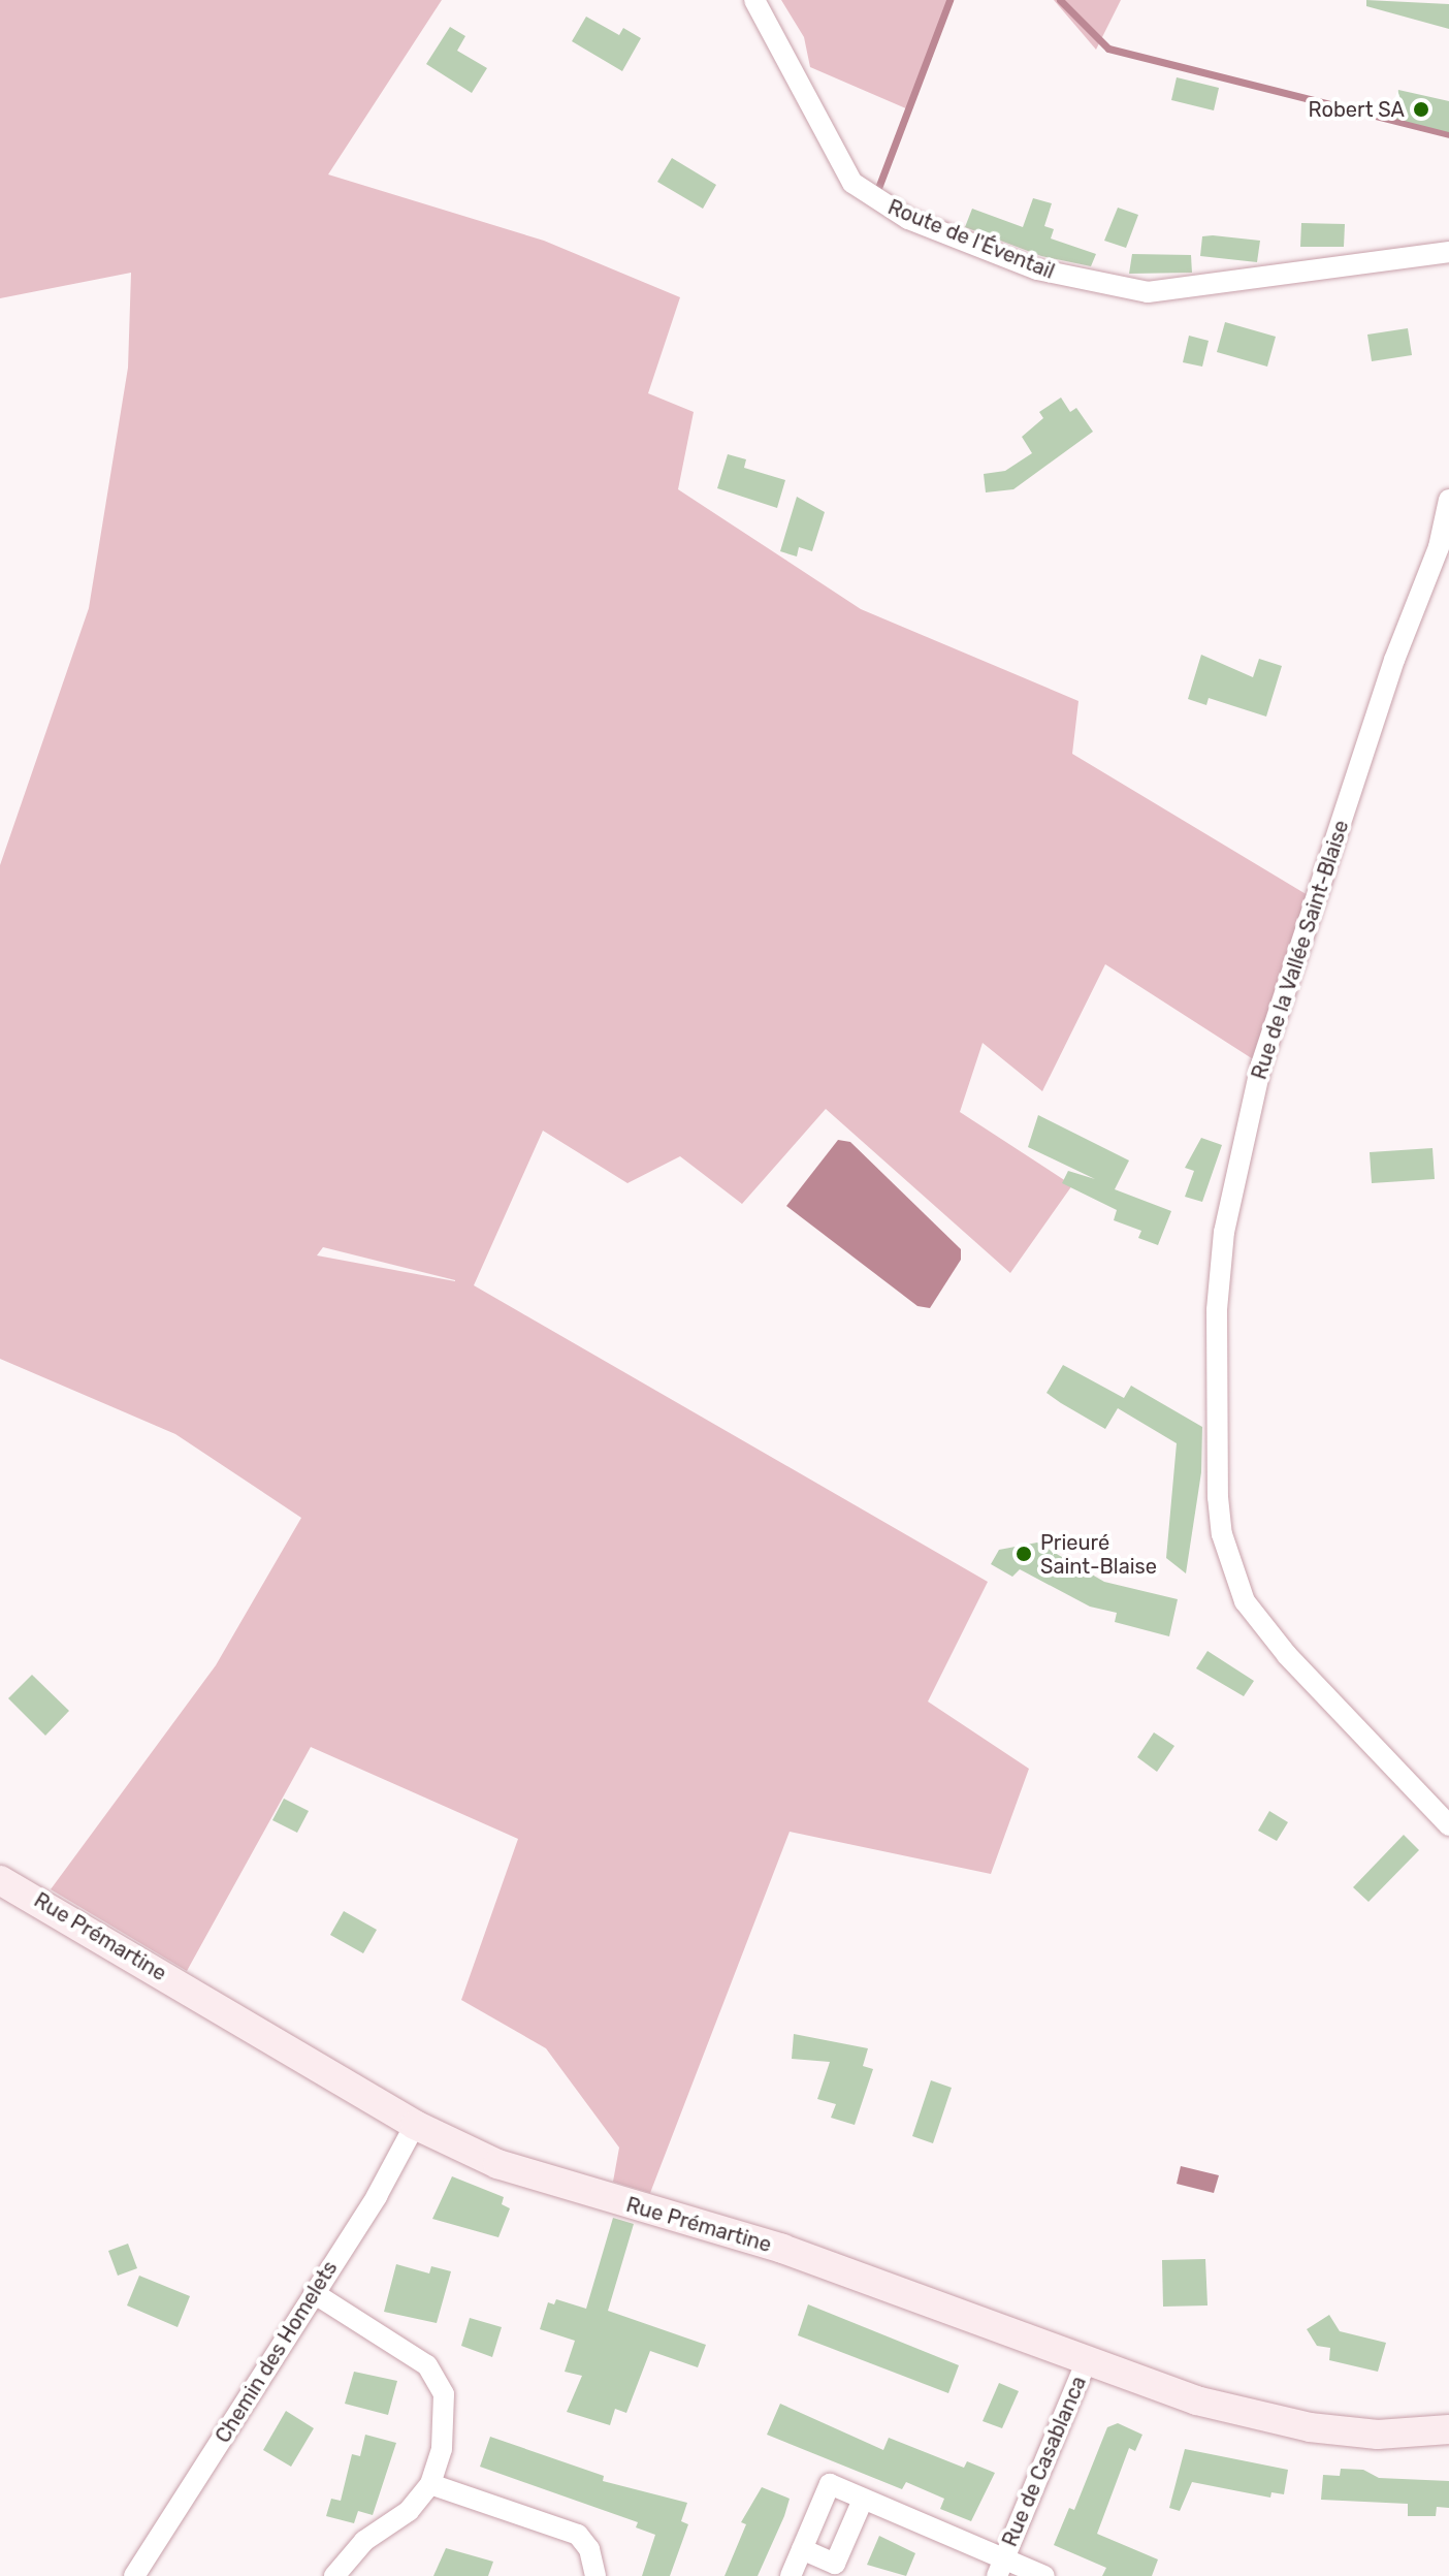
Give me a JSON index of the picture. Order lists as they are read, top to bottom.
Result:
{
  "streets": {
    "street": [
      "Route de l'Éventail",
      "Rue de la Vallée Saint-Blaise",
      "Rue Prémartine",
      "Chemin des Homelets",
      "Rue de Casablanca"
    ]
  },
  "crossings": [
    ["Rue Prémartine", "Chemin des Homelets"],
    ["Rue Prémartine", "Rue de Casablanca"]
  ],
  "places": ["Robert SA", "Prieuré Saint-Blaise"]
}
